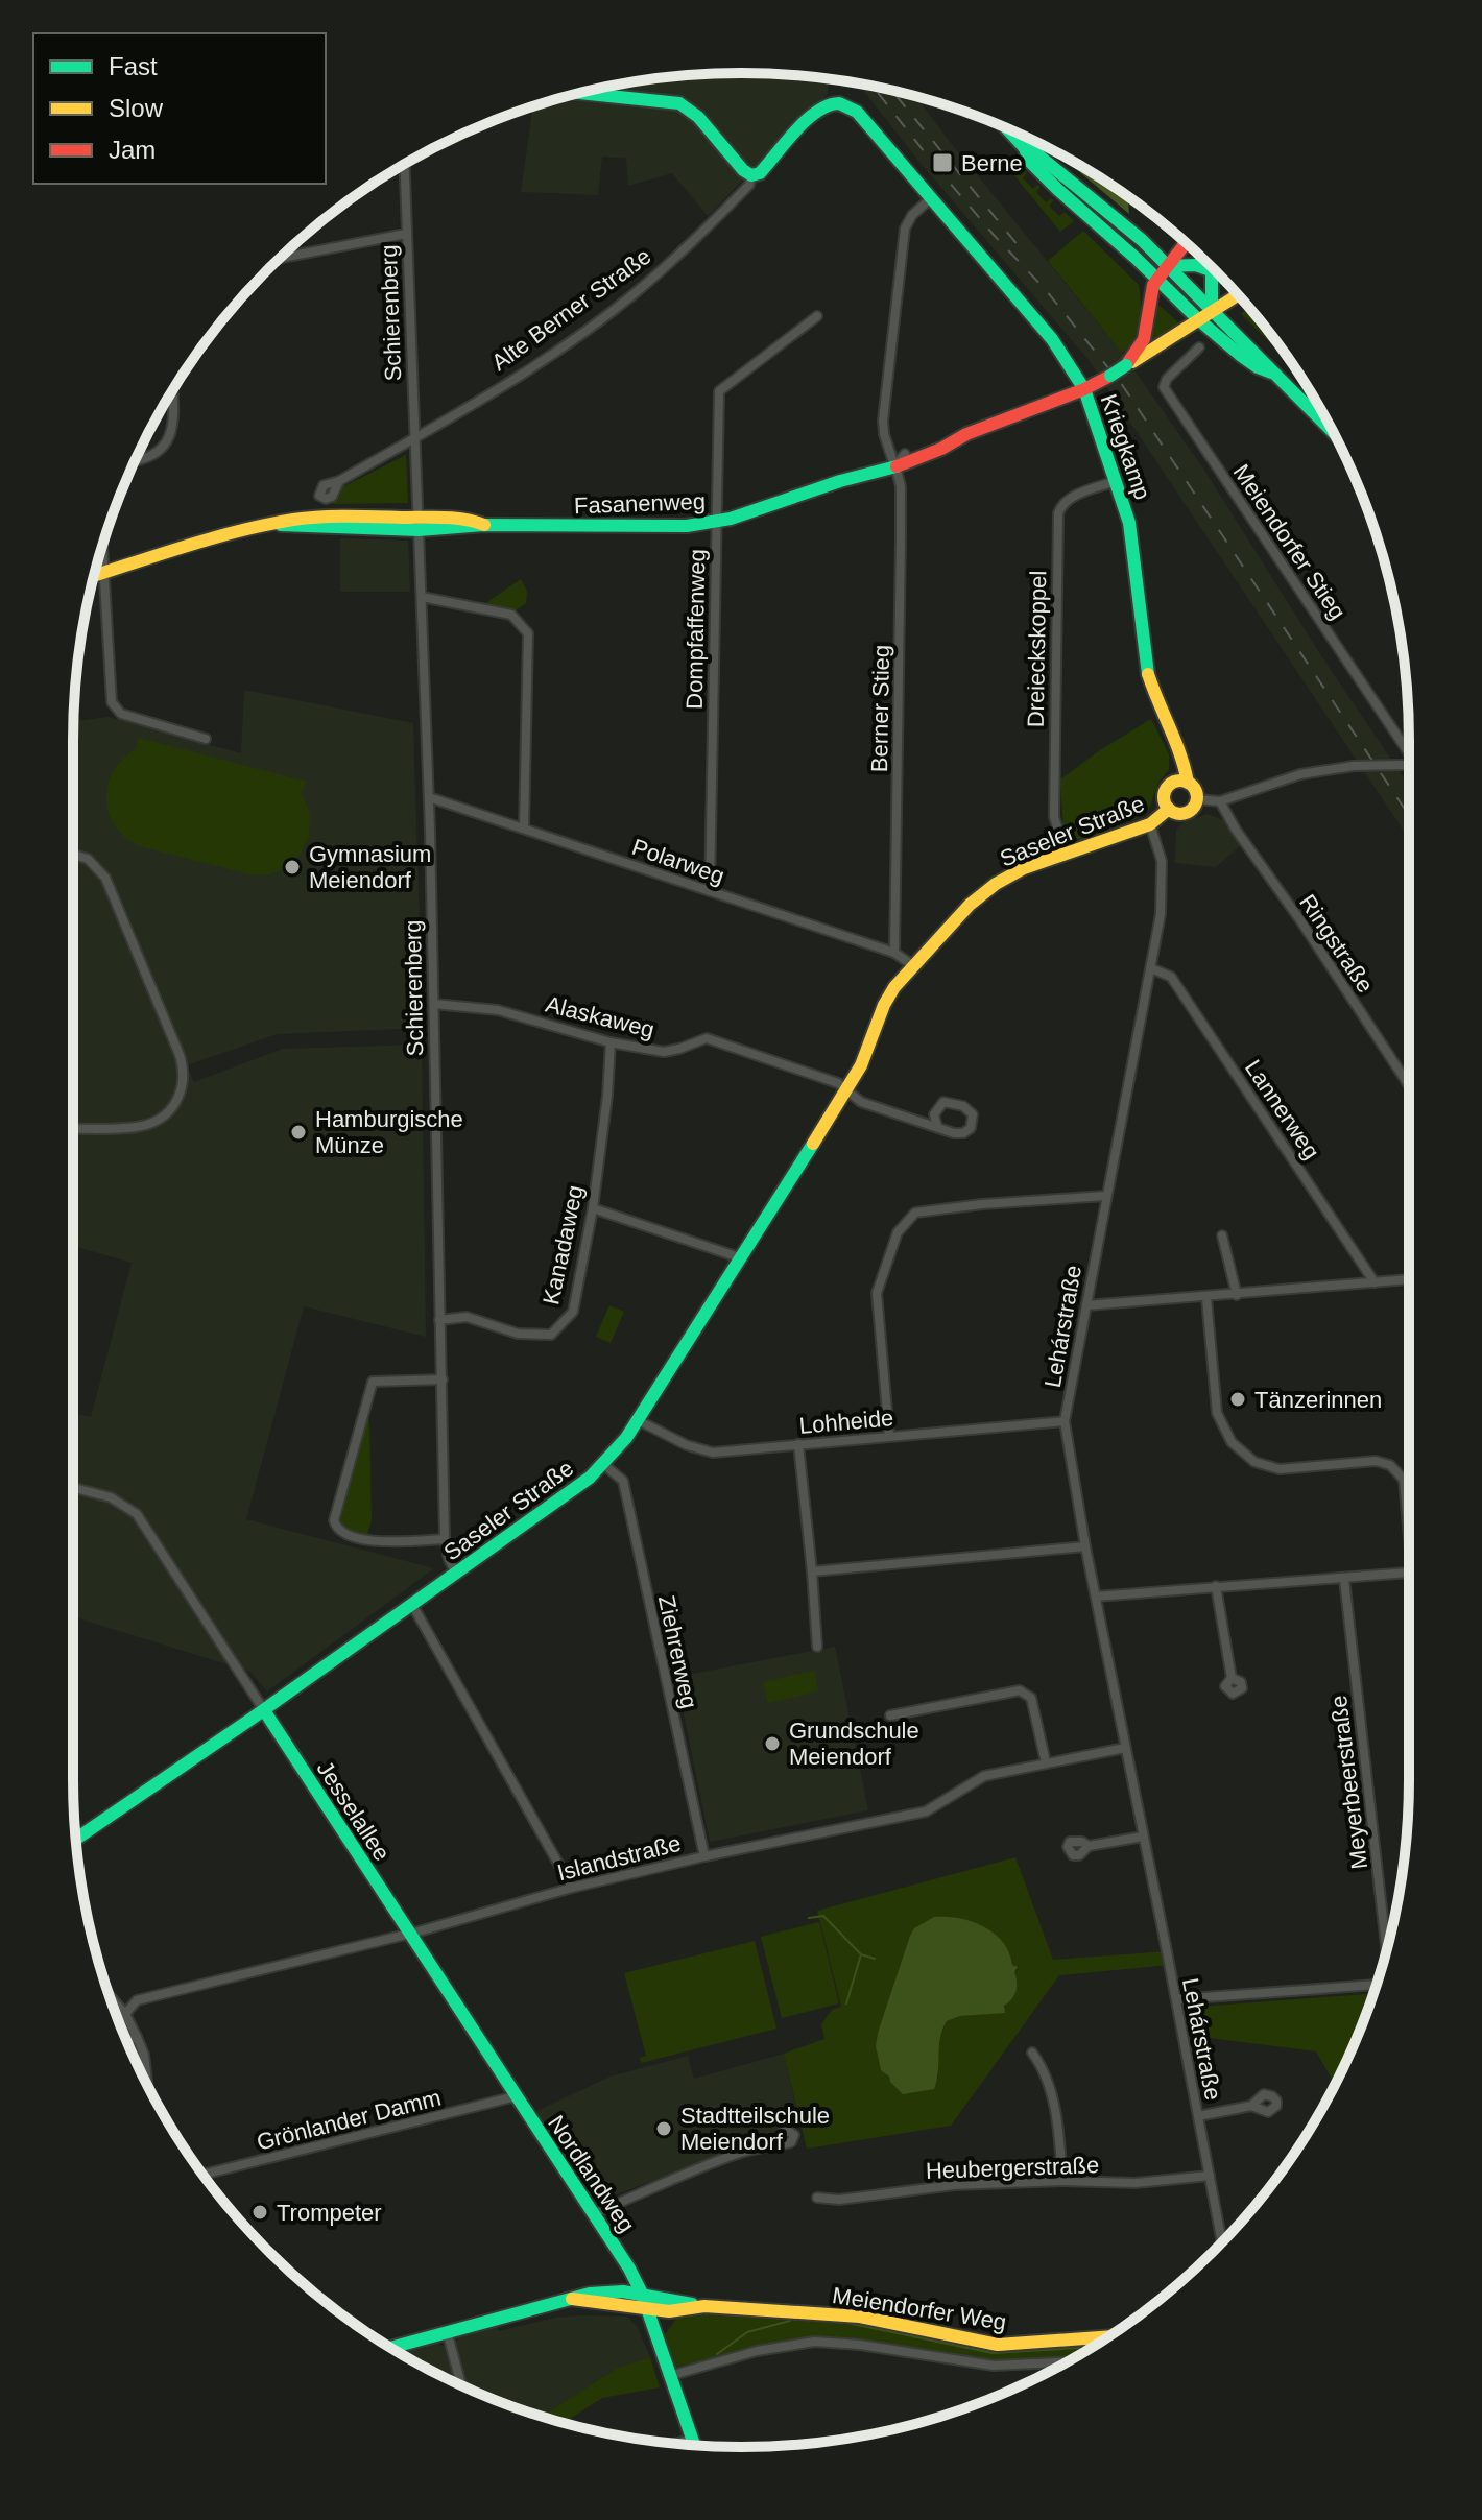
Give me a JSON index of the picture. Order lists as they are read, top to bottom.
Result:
{
  "streets": {
    "street": [
      "Alte Berner Straße",
      "Schierenberg",
      "Kriegkamp",
      "Fasanenweg",
      "Meiendorfer Stieg",
      "Dompfaffenweg",
      "Dreieckskoppel",
      "Berner Stieg",
      "Saseler Straße",
      "Polarweg",
      "Ringstraße",
      "Alaskaweg",
      "Lannerweg",
      "Kanadaweg",
      "Lehárstraße",
      "Lohheide",
      "Ziehrerweg",
      "Meyerbeerstraße",
      "Jesselallee",
      "Islandstraße",
      "Grönlander Damm",
      "Heubergerstraße",
      "Nordlandweg",
      "Meiendorfer Weg"
    ]
  },
  "crossings": [
    ["Alte Berner Straße", "Schierenberg"],
    ["Alte Berner Straße", "Kriegkamp"],
    ["Schierenberg", "Fasanenweg"],
    ["Schierenberg", "Saseler Straße"],
    ["Schierenberg", "Polarweg"],
    ["Schierenberg", "Alaskaweg"],
    ["Schierenberg", "Kanadaweg"],
    ["Kriegkamp", "Fasanenweg"],
    ["Kriegkamp", "Dreieckskoppel"],
    ["Kriegkamp", "Berner Stieg"],
    ["Kriegkamp", "Saseler Straße"],
    ["Fasanenweg", "Dompfaffenweg"],
    ["Fasanenweg", "Berner Stieg"],
    ["Dompfaffenweg", "Polarweg"],
    ["Dreieckskoppel", "Saseler Straße"],
    ["Berner Stieg", "Polarweg"],
    ["Saseler Straße", "Polarweg"],
    ["Saseler Straße", "Ringstraße"],
    ["Saseler Straße", "Alaskaweg"],
    ["Saseler Straße", "Lehárstraße"],
    ["Saseler Straße", "Lohheide"],
    ["Saseler Straße", "Ziehrerweg"],
    ["Saseler Straße", "Jesselallee"],
    ["Alaskaweg", "Kanadaweg"],
    ["Lannerweg", "Lehárstraße"],
    ["Lehárstraße", "Lohheide"],
    ["Lehárstraße", "Islandstraße"],
    ["Lehárstraße", "Heubergerstraße"],
    ["Ziehrerweg", "Islandstraße"],
    ["Jesselallee", "Islandstraße"],
    ["Jesselallee", "Nordlandweg"],
    ["Islandstraße", "Nordlandweg"],
    ["Grönlander Damm", "Nordlandweg"],
    ["Nordlandweg", "Meiendorfer Weg"]
  ],
  "places": {
    "transit": ["Berne"],
    "other": [
      "Gymnasium Meiendorf",
      "Hamburgische Münze",
      "Tänzerinnen",
      "Grundschule Meiendorf",
      "Stadtteilschule Meiendorf",
      "Trompeter"
    ]
  },
  "legend": ["Fast", "Slow", "Jam"]
}
